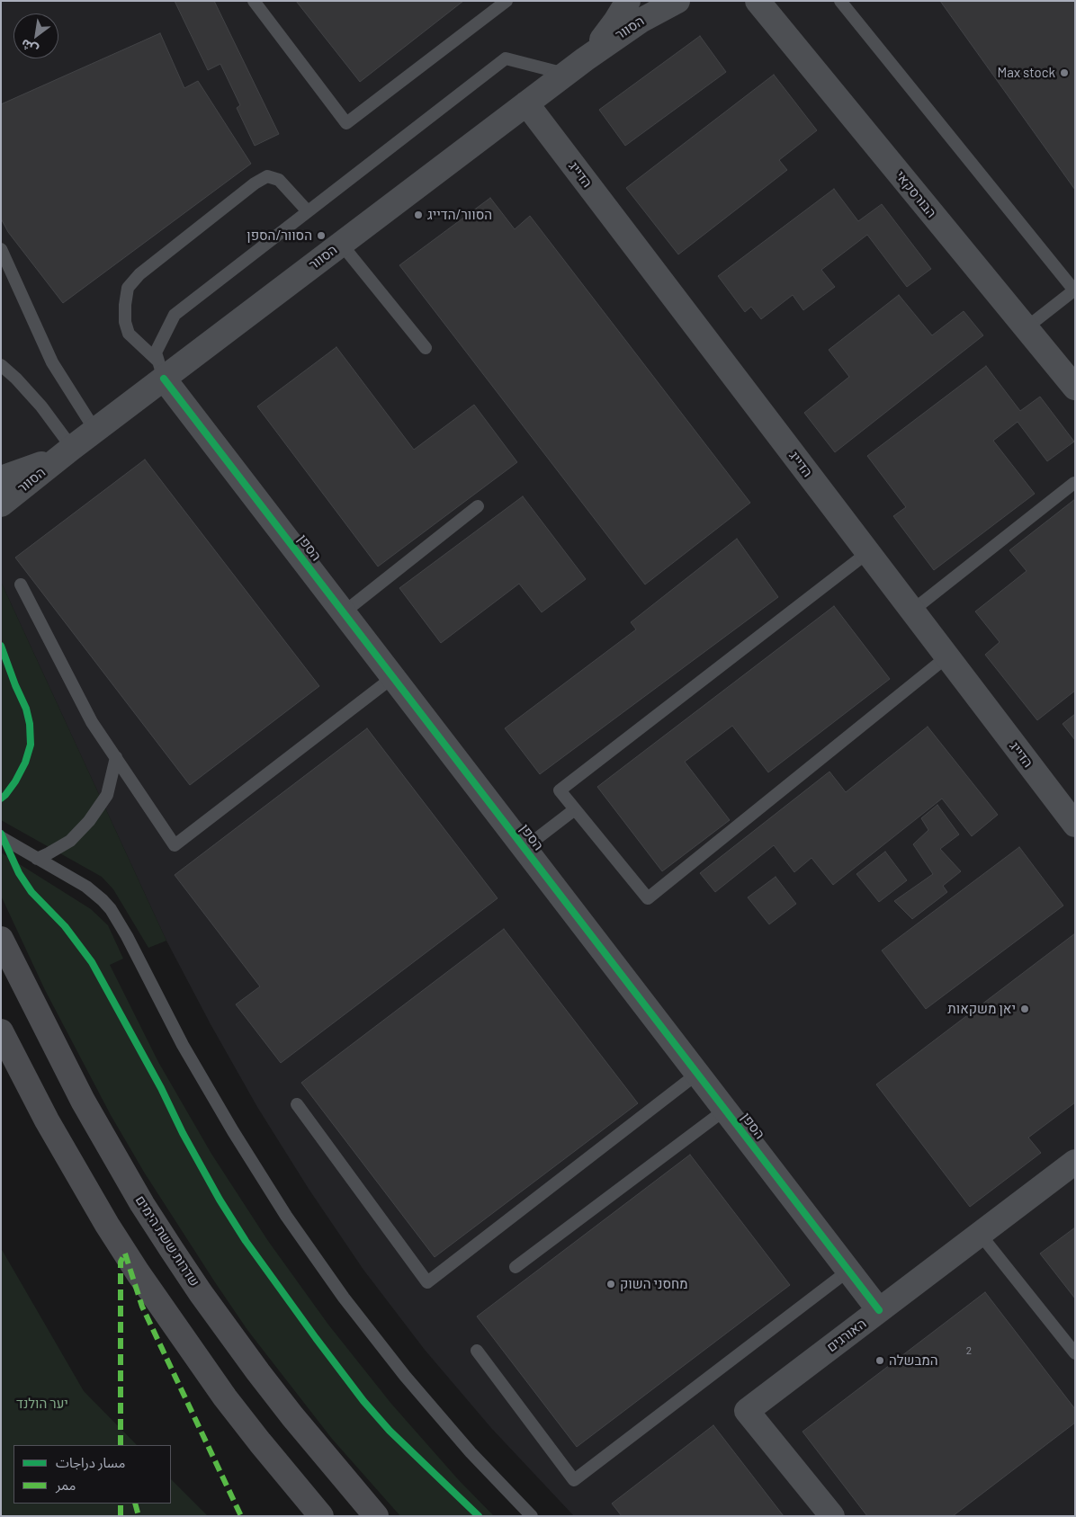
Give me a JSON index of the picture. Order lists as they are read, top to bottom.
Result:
{
  "streets": {
    "main road": ["שדרות ששת הימים"],
    "street": [
      "הסוור",
      "הדייג",
      "הבורסקאי",
      "הספן",
      "האורגים"
    ]
  },
  "crossings": [
    ["הסוור", "הדייג"],
    ["הסוור", "הספן"],
    ["הספן", "האורגים"]
  ],
  "parks": ["יער הולנד"],
  "places": [
    "Max stock",
    "הסוור/הדייג",
    "הסוור/הספן",
    "יאן משקאות",
    "מחסני השוק",
    "המבשלה"
  ],
  "house_numbers": ["2"],
  "legend": ["مسار دراجات", "ممر"],
  "north": "bottom left"
}
